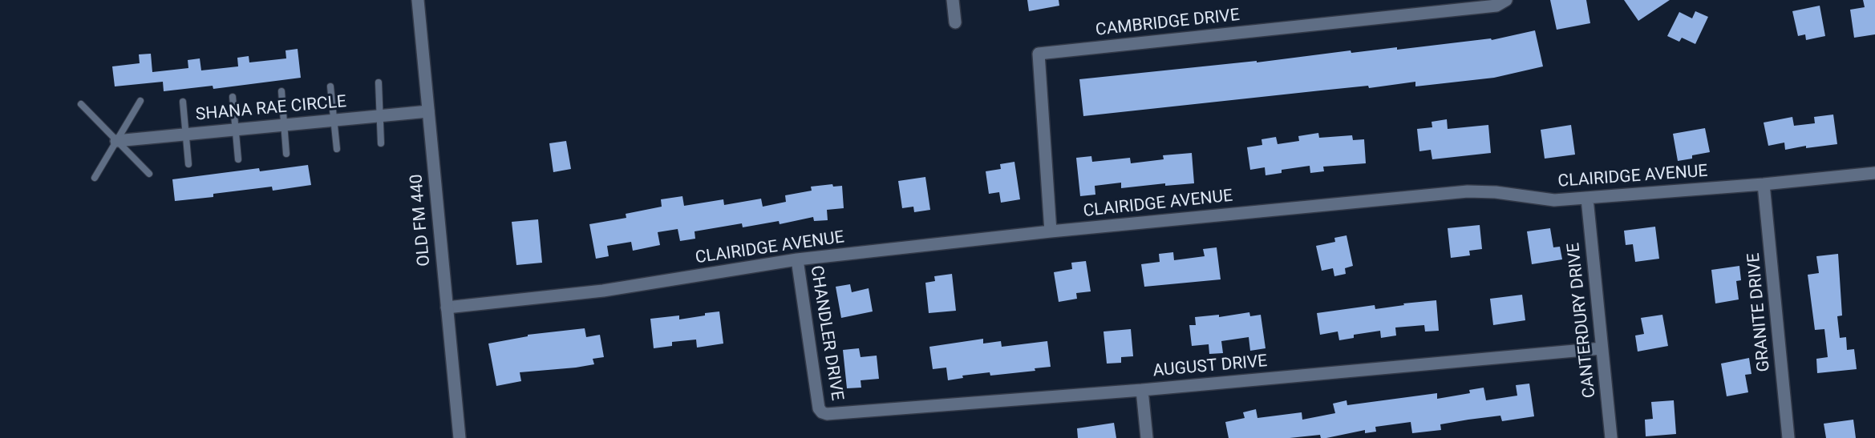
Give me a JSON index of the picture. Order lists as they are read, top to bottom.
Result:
{
  "streets": {
    "street": [
      "CAMBRIDGE DRIVE",
      "SHANA RAE CIRCLE",
      "CLAIRIDGE AVENUE",
      "OLD FM 440",
      "GRANITE DRIVE",
      "CANTERDURY DRIVE",
      "CHANDLER DRIVE",
      "AUGUST DRIVE"
    ]
  },
  "crossings": [
    ["CAMBRIDGE DRIVE", "CLAIRIDGE AVENUE"],
    ["SHANA RAE CIRCLE", "OLD FM 440"],
    ["CLAIRIDGE AVENUE", "OLD FM 440"],
    ["CLAIRIDGE AVENUE", "GRANITE DRIVE"],
    ["CLAIRIDGE AVENUE", "CANTERDURY DRIVE"],
    ["CLAIRIDGE AVENUE", "CHANDLER DRIVE"],
    ["CANTERDURY DRIVE", "AUGUST DRIVE"],
    ["CHANDLER DRIVE", "AUGUST DRIVE"]
  ]
}
